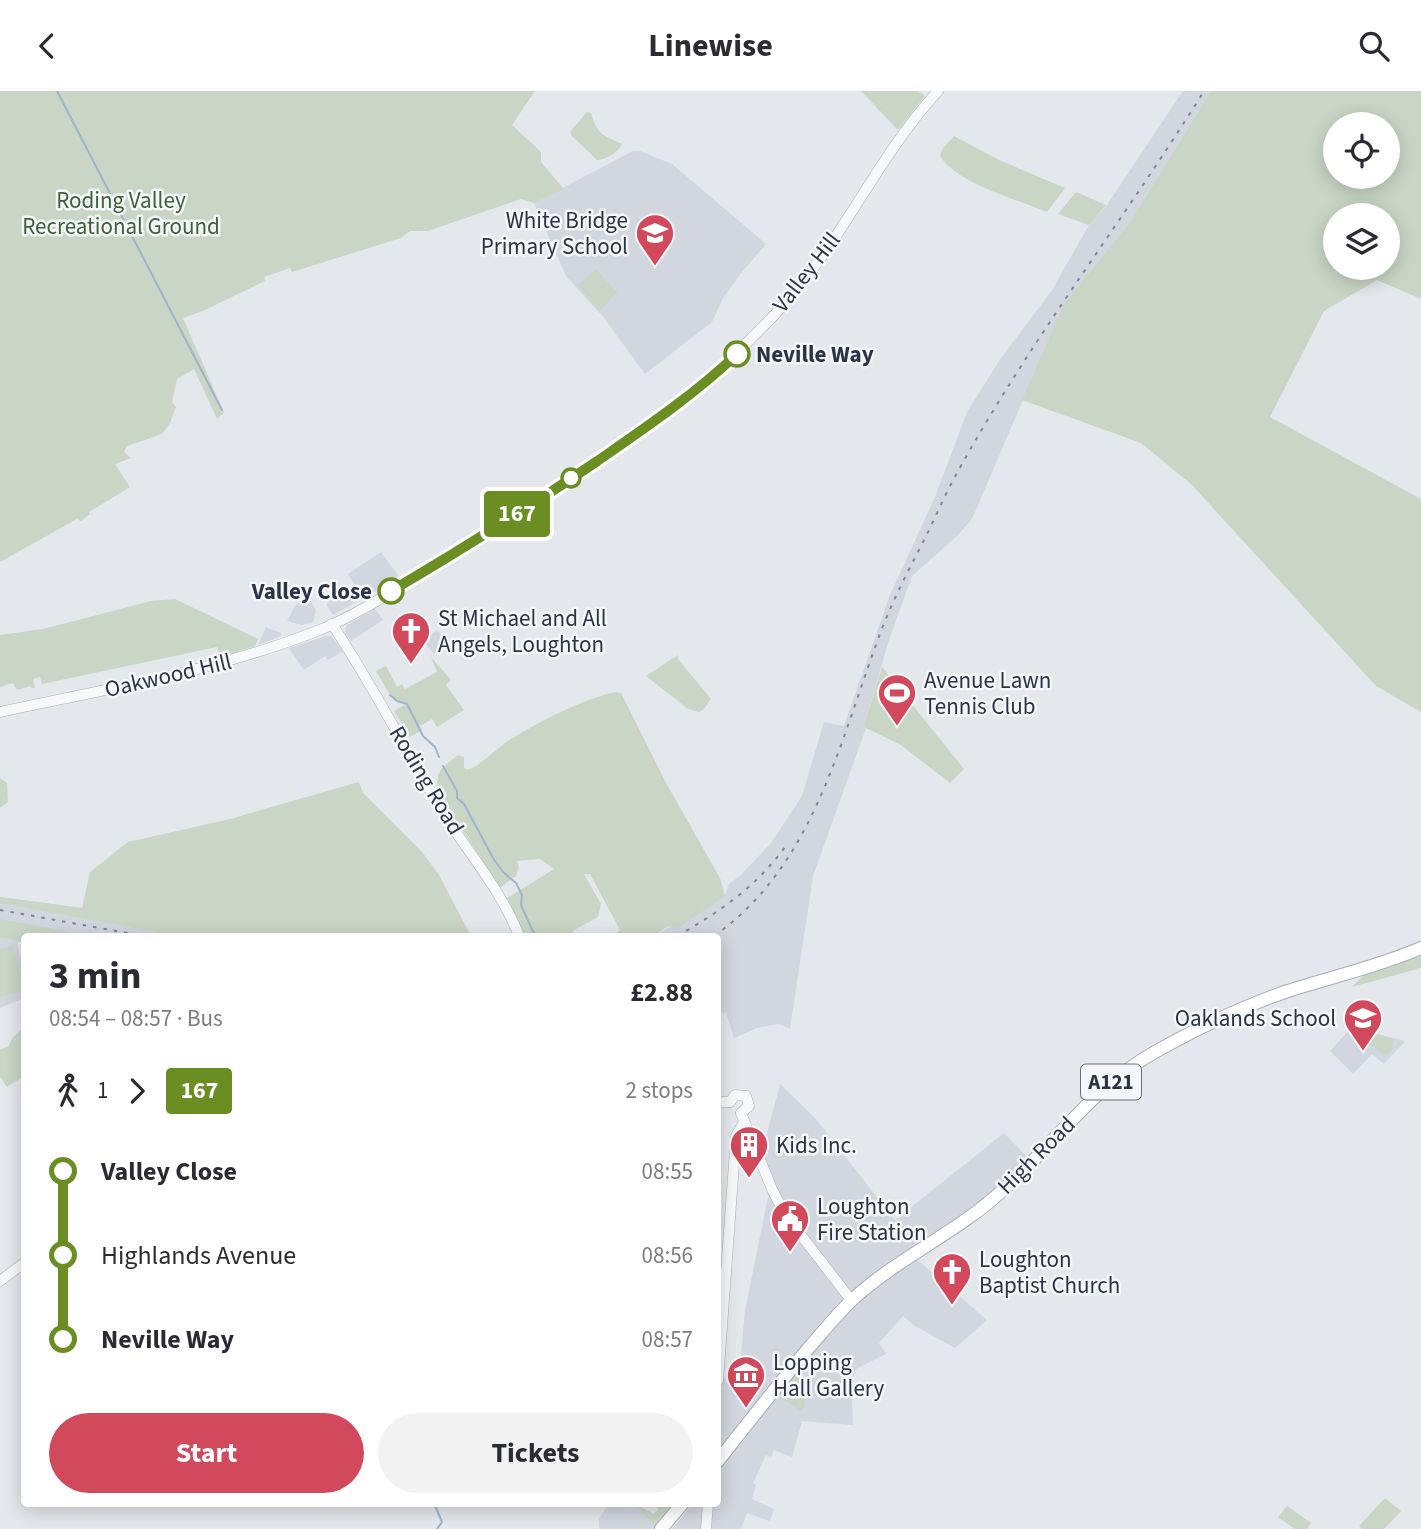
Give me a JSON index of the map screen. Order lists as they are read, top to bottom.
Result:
{
  "streets": {
    "main road": ["A121", "High Road"],
    "street": ["Valley Hill", "Oakwood Hill", "Roding Road"]
  },
  "crossings": [
    ["Valley Hill", "Oakwood Hill"],
    ["Valley Hill", "Roding Road"],
    ["Oakwood Hill", "Roding Road"]
  ],
  "parks": ["Roding Valley Recreational Ground"],
  "places": {
    "school or university": ["White Bridge Primary School", "Oaklands School"],
    "other": ["Neville Way", "Valley Close"],
    "church": ["St Michael and All Angels, Loughton", "Loughton Baptist Church"],
    "sports": ["Avenue Lawn Tennis Club"],
    "building": ["Kids Inc."],
    "public building": ["Loughton Fire Station"],
    "museum": ["Lopping Hall Gallery"]
  },
  "lines": ["bus line 167"],
  "page": {
    "header": "Linewise",
    "on_map": "167",
    "heading": ["3 min", "08:54 – 08:57 · Bus", "£2.88"],
    "legs": ["1", "167", "2 stops"],
    "list": [
      {
        "name": "Valley Close",
        "value": "08:55"
      },
      {
        "name": "Highlands Avenue",
        "value": "08:56"
      },
      {
        "name": "Neville Way",
        "value": "08:57"
      }
    ],
    "buttons": ["Start", "Tickets"]
  }
}
